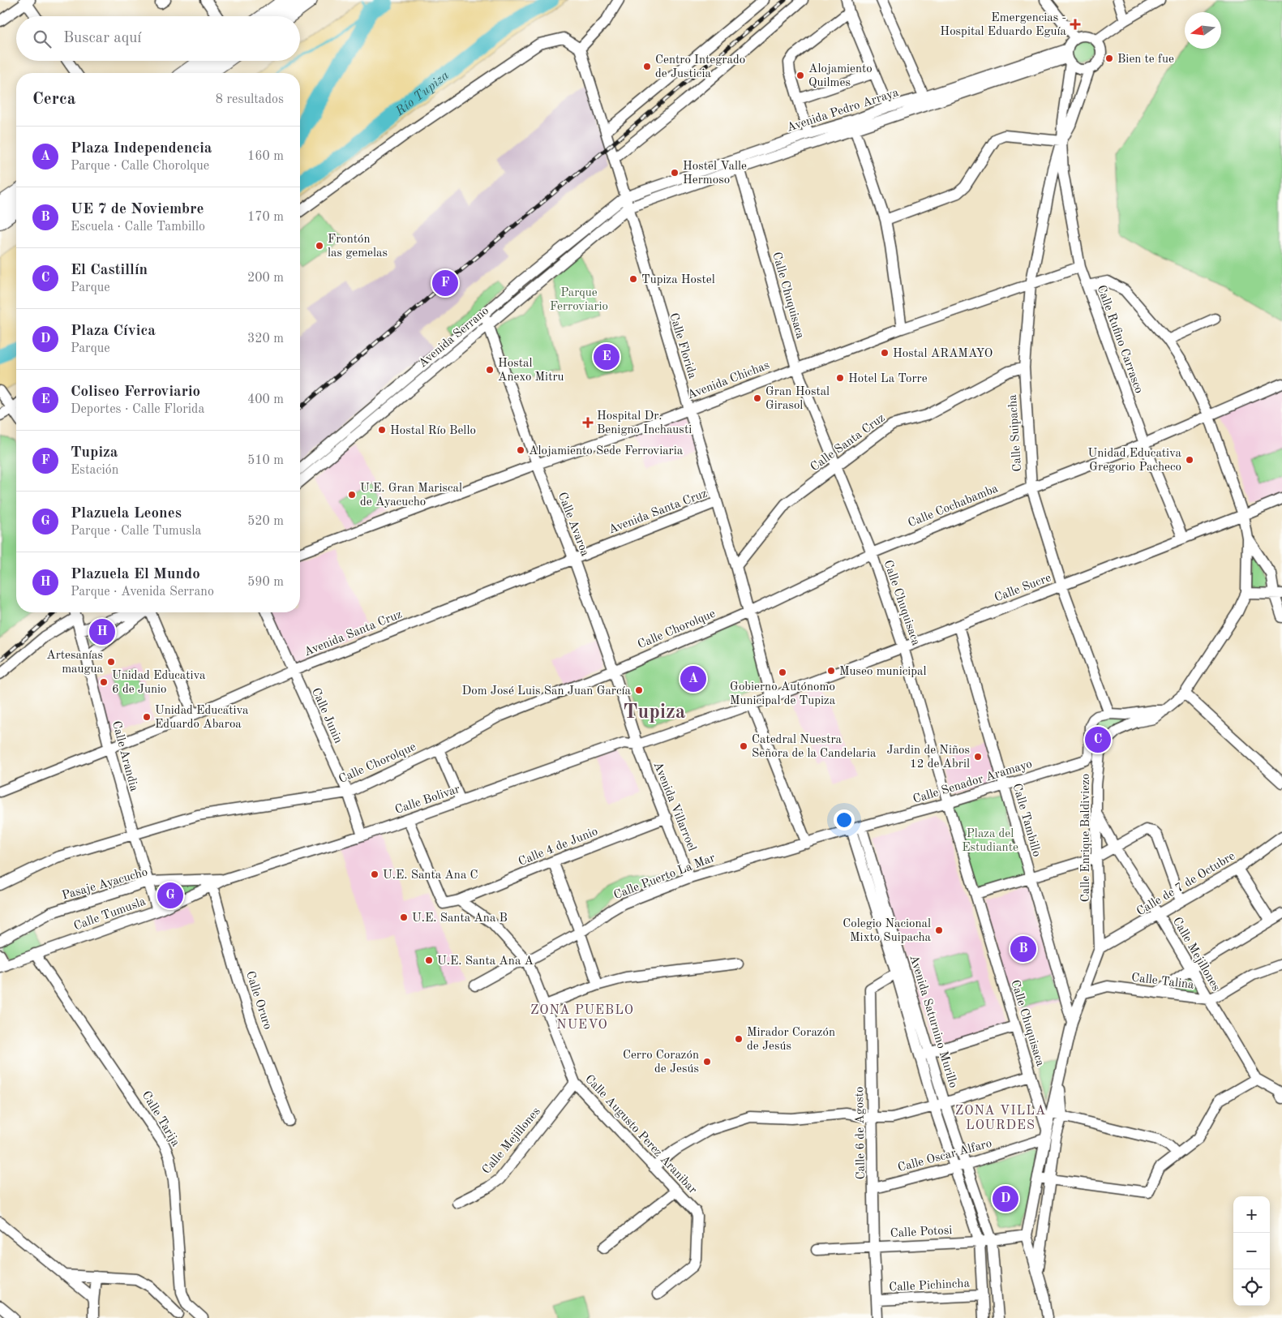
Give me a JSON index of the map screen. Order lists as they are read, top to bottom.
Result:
{
  "streets": {
    "street": [
      "Avenida Pedro Arraya",
      "Calle Chuquisaca",
      "Avenida Serrano",
      "Calle Rufino Carrasco",
      "Calle Florida",
      "Avenida Chichas",
      "Calle Suipacha",
      "Calle Santa Cruz",
      "Calle Cochabamba",
      "Avenida Santa Cruz",
      "Calle Avaroa",
      "Calle Sucre",
      "Calle Chorolque",
      "Calle Junin",
      "Calle Arandia",
      "Calle Senador Aramayo",
      "Calle Bolivar",
      "Avenida Villarroel",
      "Calle Tambillo",
      "Calle Enrique Baldiviezo",
      "Calle 4 de Junio",
      "Calle Puerto La Mar",
      "Pasaje Ayacucho",
      "Calle de 7 de Octubre",
      "Calle Tumusla",
      "Calle Mejillones",
      "Calle Talina",
      "Calle Oruro",
      "Avenida Saturnino Murillo",
      "Calle Tarija",
      "Calle 6 de Agosto",
      "Calle Augusto Perez Aranibar",
      "Calle Oscar Alfaro",
      "Calle Potosi",
      "Calle Pichincha"
    ]
  },
  "crossings": [
    ["Avenida Pedro Arraya", "Calle Chuquisaca"],
    ["Avenida Pedro Arraya", "Avenida Serrano"],
    ["Avenida Pedro Arraya", "Calle Florida"],
    ["Avenida Pedro Arraya", "Calle Suipacha"],
    ["Calle Chuquisaca", "Avenida Chichas"],
    ["Calle Chuquisaca", "Calle Santa Cruz"],
    ["Calle Chuquisaca", "Calle Cochabamba"],
    ["Calle Chuquisaca", "Calle Sucre"],
    ["Calle Chuquisaca", "Calle Senador Aramayo"],
    ["Calle Chuquisaca", "Calle Enrique Baldiviezo"],
    ["Calle Chuquisaca", "Calle Oscar Alfaro"],
    ["Avenida Serrano", "Calle Florida"],
    ["Avenida Serrano", "Calle Avaroa"],
    ["Calle Rufino Carrasco", "Avenida Chichas"],
    ["Calle Rufino Carrasco", "Calle Suipacha"],
    ["Calle Rufino Carrasco", "Calle Cochabamba"],
    ["Calle Rufino Carrasco", "Calle Sucre"],
    ["Calle Rufino Carrasco", "Calle Enrique Baldiviezo"],
    ["Calle Florida", "Avenida Chichas"],
    ["Calle Florida", "Calle Santa Cruz"],
    ["Calle Florida", "Calle Cochabamba"],
    ["Calle Florida", "Avenida Santa Cruz"],
    ["Calle Florida", "Calle Sucre"],
    ["Calle Florida", "Calle Chorolque"],
    ["Avenida Chichas", "Calle Suipacha"],
    ["Avenida Chichas", "Calle Avaroa"],
    ["Calle Suipacha", "Calle Santa Cruz"],
    ["Calle Suipacha", "Calle Cochabamba"],
    ["Calle Suipacha", "Calle Sucre"],
    ["Calle Suipacha", "Calle Senador Aramayo"],
    ["Calle Cochabamba", "Calle Chorolque"],
    ["Calle Cochabamba", "Calle Enrique Baldiviezo"],
    ["Avenida Santa Cruz", "Calle Avaroa"],
    ["Avenida Santa Cruz", "Calle Junin"],
    ["Avenida Santa Cruz", "Calle Arandia"],
    ["Calle Avaroa", "Calle Chorolque"],
    ["Calle Avaroa", "Calle Bolivar"],
    ["Calle Avaroa", "Avenida Villarroel"],
    ["Calle Sucre", "Calle Bolivar"],
    ["Calle Sucre", "Calle Tambillo"],
    ["Calle Sucre", "Calle Enrique Baldiviezo"],
    ["Calle Chorolque", "Calle Junin"],
    ["Calle Chorolque", "Calle Arandia"],
    ["Calle Junin", "Calle Bolivar"],
    ["Calle Arandia", "Pasaje Ayacucho"],
    ["Calle Arandia", "Calle Tumusla"],
    ["Calle Senador Aramayo", "Calle Tambillo"],
    ["Calle Senador Aramayo", "Calle Puerto La Mar"],
    ["Calle Senador Aramayo", "Avenida Saturnino Murillo"],
    ["Calle Bolivar", "Avenida Villarroel"],
    ["Calle Bolivar", "Pasaje Ayacucho"],
    ["Calle Bolivar", "Calle Tumusla"],
    ["Avenida Villarroel", "Calle 4 de Junio"],
    ["Avenida Villarroel", "Calle Puerto La Mar"],
    ["Calle Tambillo", "Calle Enrique Baldiviezo"],
    ["Calle Enrique Baldiviezo", "Calle de 7 de Octubre"],
    ["Calle Enrique Baldiviezo", "Calle Mejillones"],
    ["Calle Enrique Baldiviezo", "Calle Talina"],
    ["Calle Enrique Baldiviezo", "Calle Oscar Alfaro"],
    ["Calle Enrique Baldiviezo", "Calle Potosi"],
    ["Calle 4 de Junio", "Calle Augusto Perez Aranibar"],
    ["Calle Puerto La Mar", "Calle Augusto Perez Aranibar"],
    ["Pasaje Ayacucho", "Calle Tumusla"],
    ["Calle de 7 de Octubre", "Calle Mejillones"],
    ["Calle Tumusla", "Calle Oruro"],
    ["Calle Tumusla", "Calle Tarija"],
    ["Calle Mejillones", "Calle Talina"],
    ["Calle Mejillones", "Calle Augusto Perez Aranibar"],
    ["Avenida Saturnino Murillo", "Calle 6 de Agosto"],
    ["Avenida Saturnino Murillo", "Calle Oscar Alfaro"],
    ["Avenida Saturnino Murillo", "Calle Potosi"],
    ["Avenida Saturnino Murillo", "Calle Pichincha"],
    ["Calle 6 de Agosto", "Calle Oscar Alfaro"],
    ["Calle 6 de Agosto", "Calle Potosi"],
    ["Calle 6 de Agosto", "Calle Pichincha"]
  ],
  "districts": ["Tupiza", "ZONA PUEBLO NUEVO", "ZONA VILLA LOURDES"],
  "water": ["Río Tupiza"],
  "parks": ["Parque Ferroviario", "Plaza del Estudiante"],
  "places": {
    "health": ["Emergencias - Hospital Eduardo Eguía", "Hospital Dr. Benigno Inchausti"],
    "other": [
      "Bien te fue",
      "Centro Integrado de Justicia",
      "Alojamiento Quilmes",
      "Hostel Valle Hermoso",
      "Frontón las gemelas",
      "Tupiza Hostel",
      "Hostal ARAMAYO",
      "Hostal Anexo Mitru",
      "Hotel La Torre",
      "Gran Hostal Girasol",
      "Hostal Río Bello",
      "Alojamiento Sede Ferroviaria",
      "Unidad Educativa Gregorio Pacheco",
      "U.E. Gran Mariscal de Ayacucho",
      "Artesanías maugua",
      "Museo municipal",
      "Gobierno Autónomo Municipal de Tupiza",
      "Unidad Educativa 6 de Junio",
      "Dom José Luis San Juan García",
      "Unidad Educativa Eduardo Abaroa",
      "Catedral Nuestra Señora de la Candelaria",
      "Jardin de Niños 12 de Abril",
      "U.E. Santa Ana C",
      "U.E. Santa Ana B",
      "Colegio Nacional Mixto Suipacha",
      "U.E. Santa Ana A",
      "Mirador Corazón de Jesús",
      "Cerro Corazón de Jesús"
    ]
  },
  "north": "left",
  "page": {
    "search": "Buscar aquí",
    "heading": ["Cerca", "8 resultados"],
    "list": [
      {
        "mark": "A",
        "name": "Plaza Independencia",
        "note": "Parque · Calle Chorolque",
        "value": "160 m"
      },
      {
        "mark": "B",
        "name": "UE 7 de Noviembre",
        "note": "Escuela · Calle Tambillo",
        "value": "170 m"
      },
      {
        "mark": "C",
        "name": "El Castillín",
        "note": "Parque",
        "value": "200 m"
      },
      {
        "mark": "D",
        "name": "Plaza Cívica",
        "note": "Parque",
        "value": "320 m"
      },
      {
        "mark": "E",
        "name": "Coliseo Ferroviario",
        "note": "Deportes · Calle Florida",
        "value": "400 m"
      },
      {
        "mark": "F",
        "name": "Tupiza",
        "note": "Estación",
        "value": "510 m"
      },
      {
        "mark": "G",
        "name": "Plazuela Leones",
        "note": "Parque · Calle Tumusla",
        "value": "520 m"
      },
      {
        "mark": "H",
        "name": "Plazuela El Mundo",
        "note": "Parque · Avenida Serrano",
        "value": "590 m"
      }
    ],
    "pins": [
      "F",
      "E",
      "H",
      "A",
      "C",
      "G",
      "B",
      "D"
    ],
    "map_buttons": ["+", "−"]
  }
}
